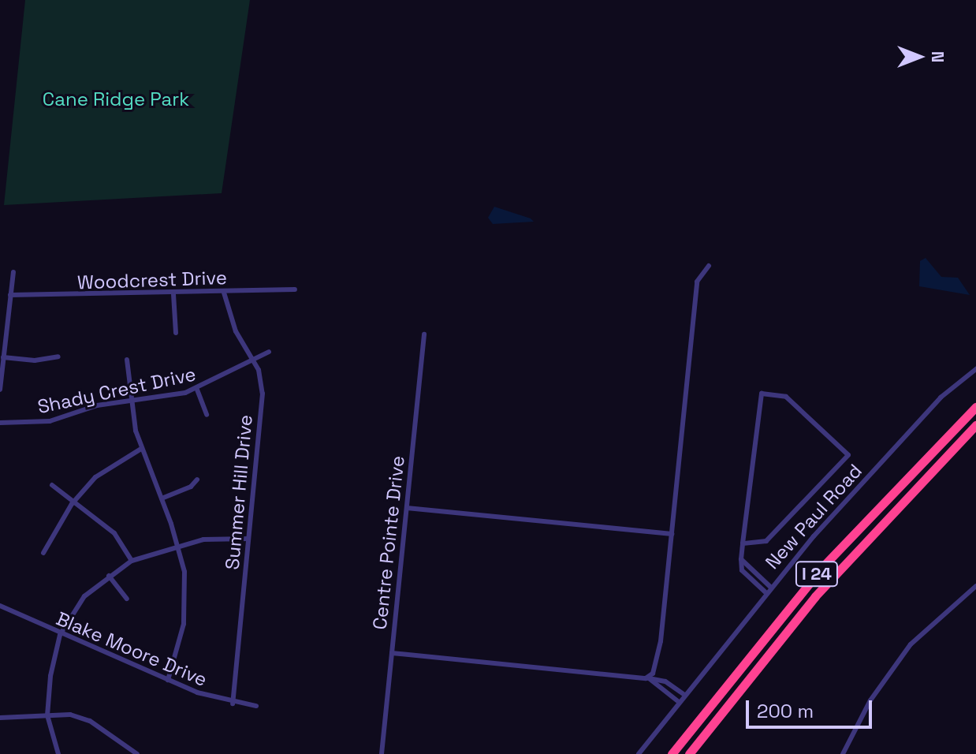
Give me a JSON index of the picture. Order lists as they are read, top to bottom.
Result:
{
  "streets": {
    "highway": ["I 24"],
    "street": [
      "Woodcrest Drive",
      "Shady Crest Drive",
      "Summer Hill Drive",
      "New Paul Road",
      "Centre Pointe Drive",
      "Blake Moore Drive"
    ]
  },
  "crossings": [
    ["Woodcrest Drive", "Summer Hill Drive"],
    ["Shady Crest Drive", "Summer Hill Drive"],
    ["Summer Hill Drive", "Blake Moore Drive"]
  ],
  "parks": ["Cane Ridge Park"],
  "scale_bar": "200 m",
  "north": "right"
}
